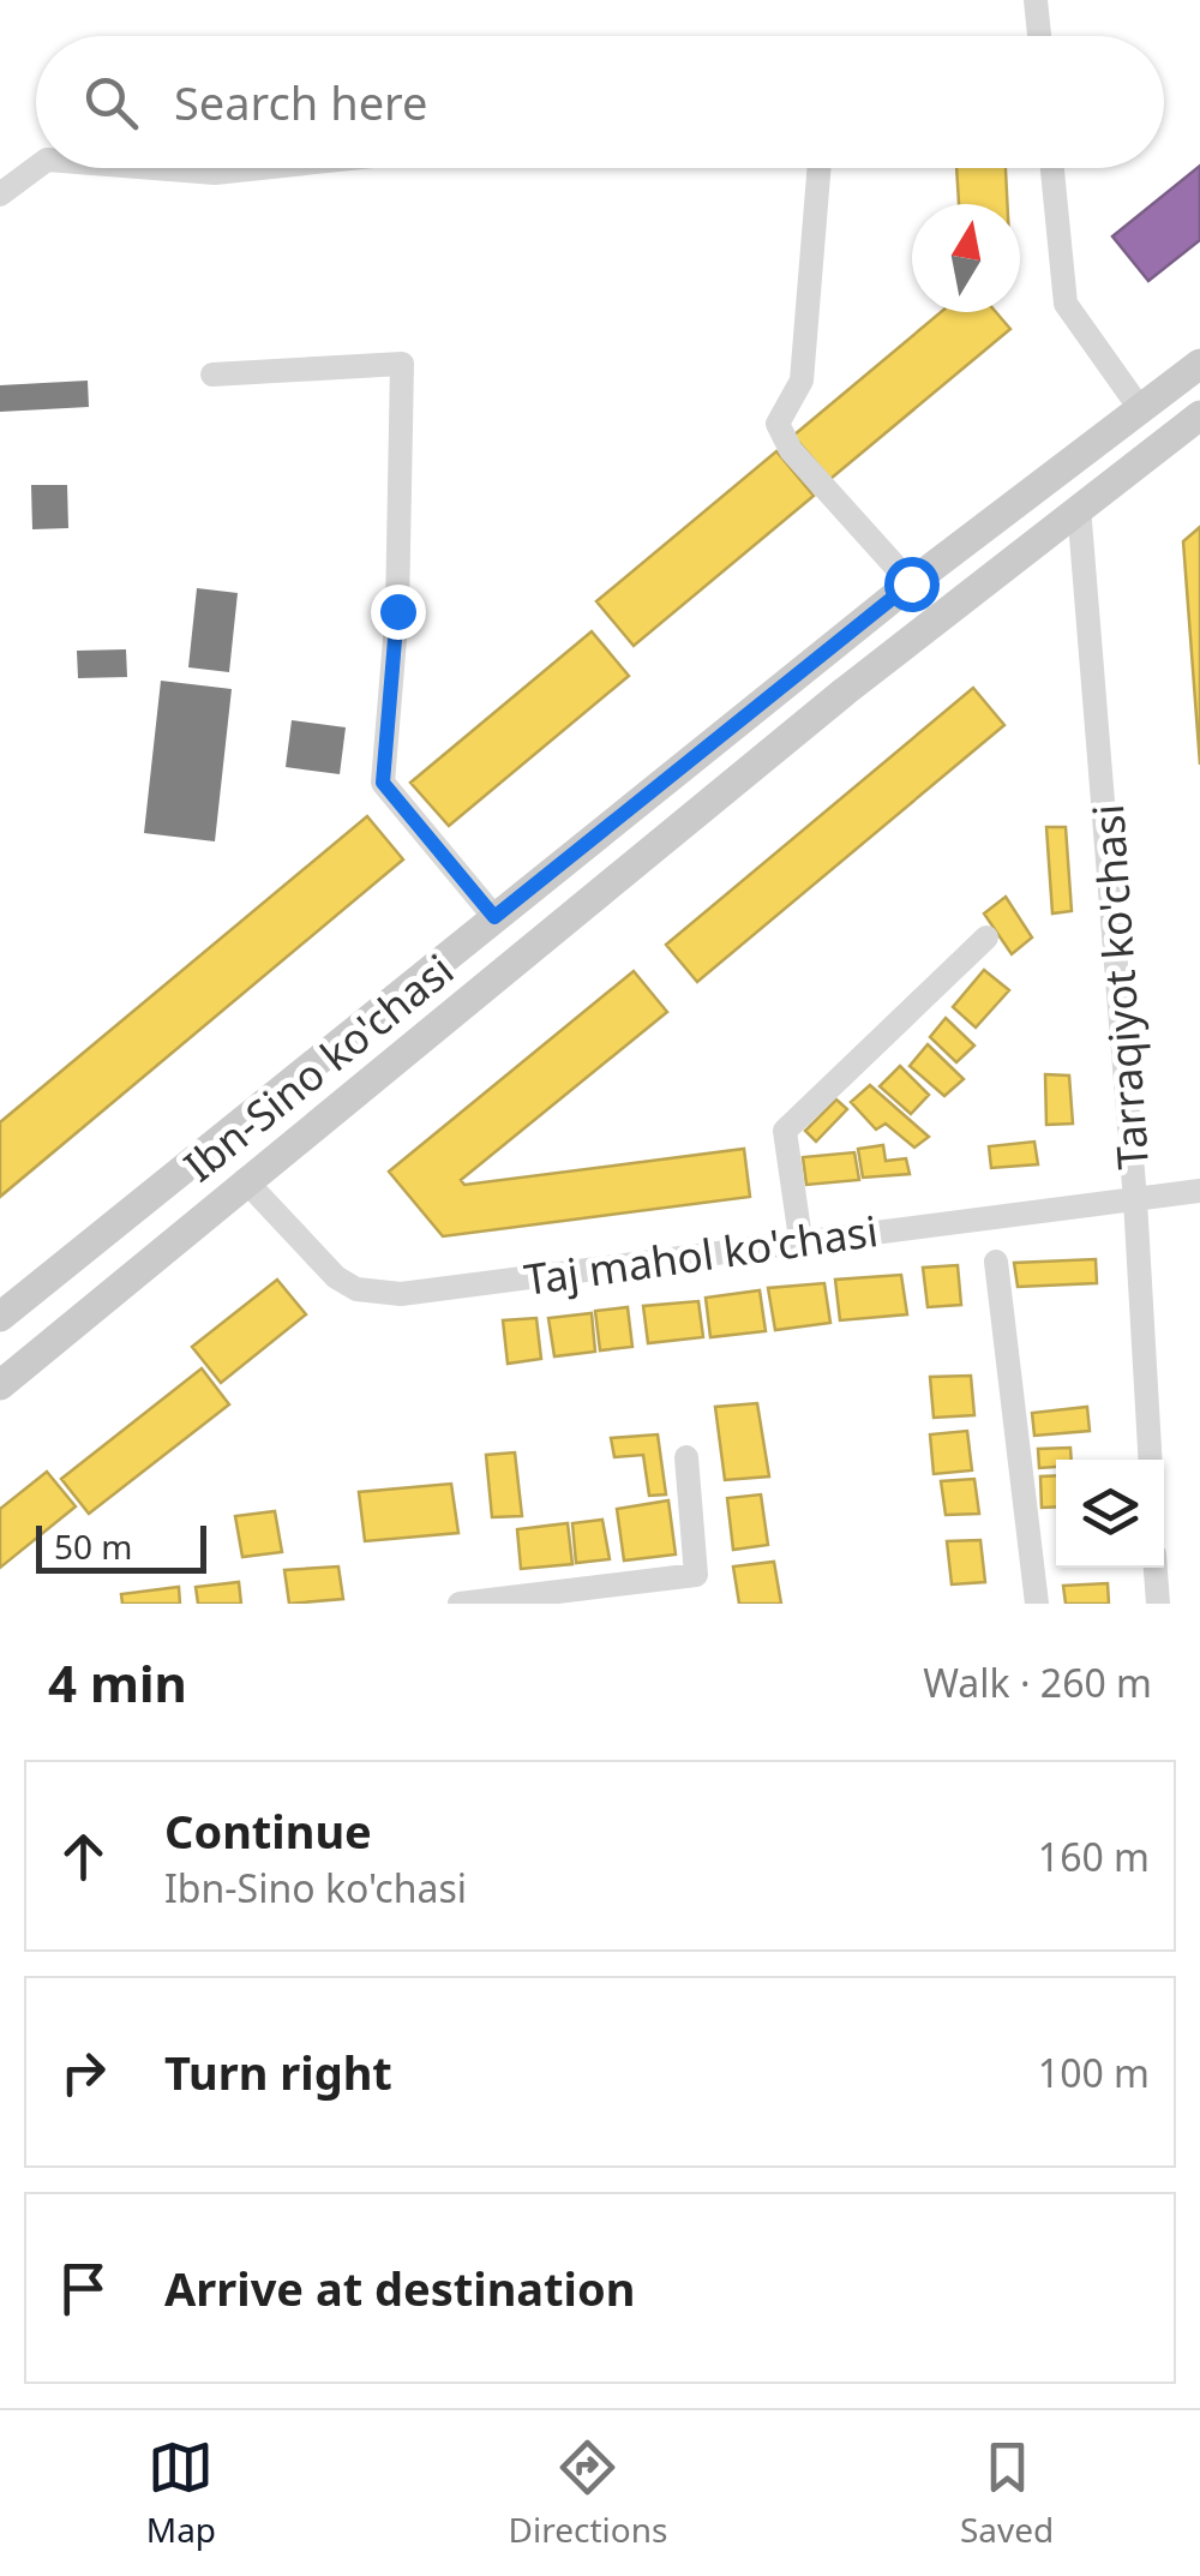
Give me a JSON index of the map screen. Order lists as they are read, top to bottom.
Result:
{
  "streets": {
    "main road": ["Ibn-Sino ko'chasi"],
    "street": ["Tarraqiyot ko'chasi", "Taj mahol ko'chasi"]
  },
  "crossings": [
    ["Tarraqiyot ko'chasi", "Ibn-Sino ko'chasi"],
    ["Tarraqiyot ko'chasi", "Taj mahol ko'chasi"],
    ["Ibn-Sino ko'chasi", "Taj mahol ko'chasi"]
  ],
  "scale_bar": "50 m",
  "north": "top",
  "page": {
    "search": "Search here",
    "scale": "50 m",
    "heading": ["4 min", "Walk · 260 m"],
    "list": [
      ["Continue", "Ibn-Sino ko'chasi", "160 m"],
      ["Turn right", "100 m"],
      "Arrive at destination"
    ],
    "nav": ["Map", "Directions", "Saved"]
  }
}
